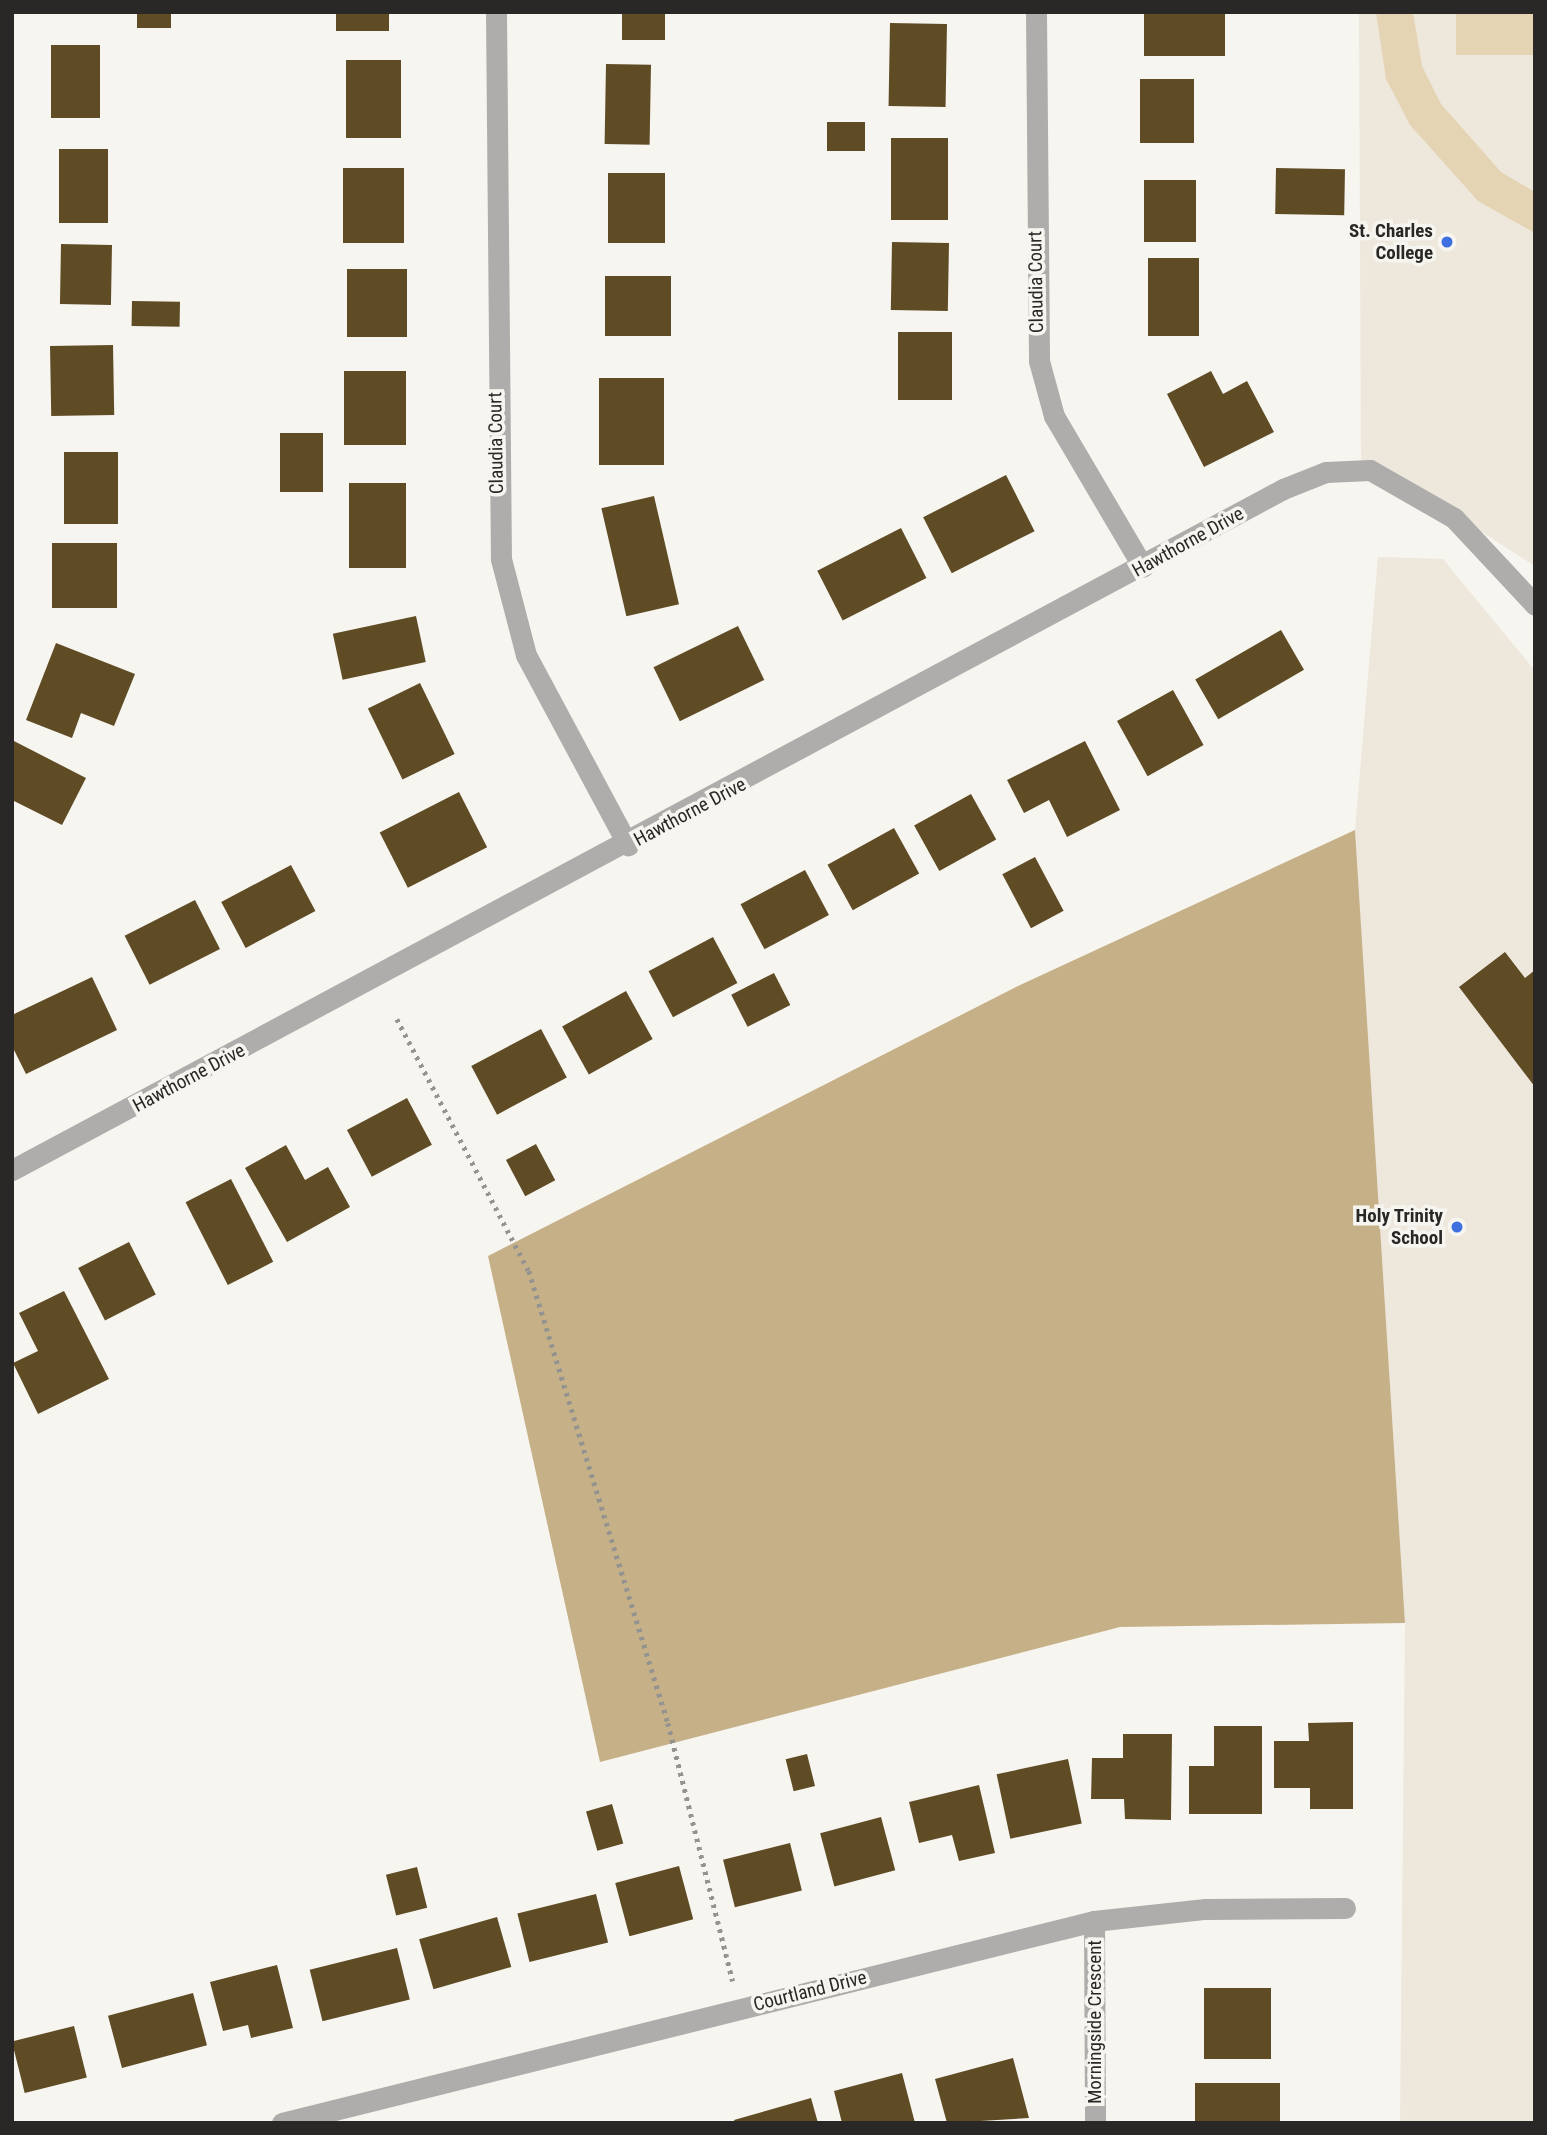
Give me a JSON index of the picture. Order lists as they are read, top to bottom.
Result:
{
  "streets": {
    "street": [
      "Claudia Court",
      "Hawthorne Drive",
      "Courtland Drive",
      "Morningside Crescent"
    ]
  },
  "crossings": [
    ["Claudia Court", "Hawthorne Drive"],
    ["Courtland Drive", "Morningside Crescent"]
  ],
  "places": ["St. Charles College", "Holy Trinity School"]
}
